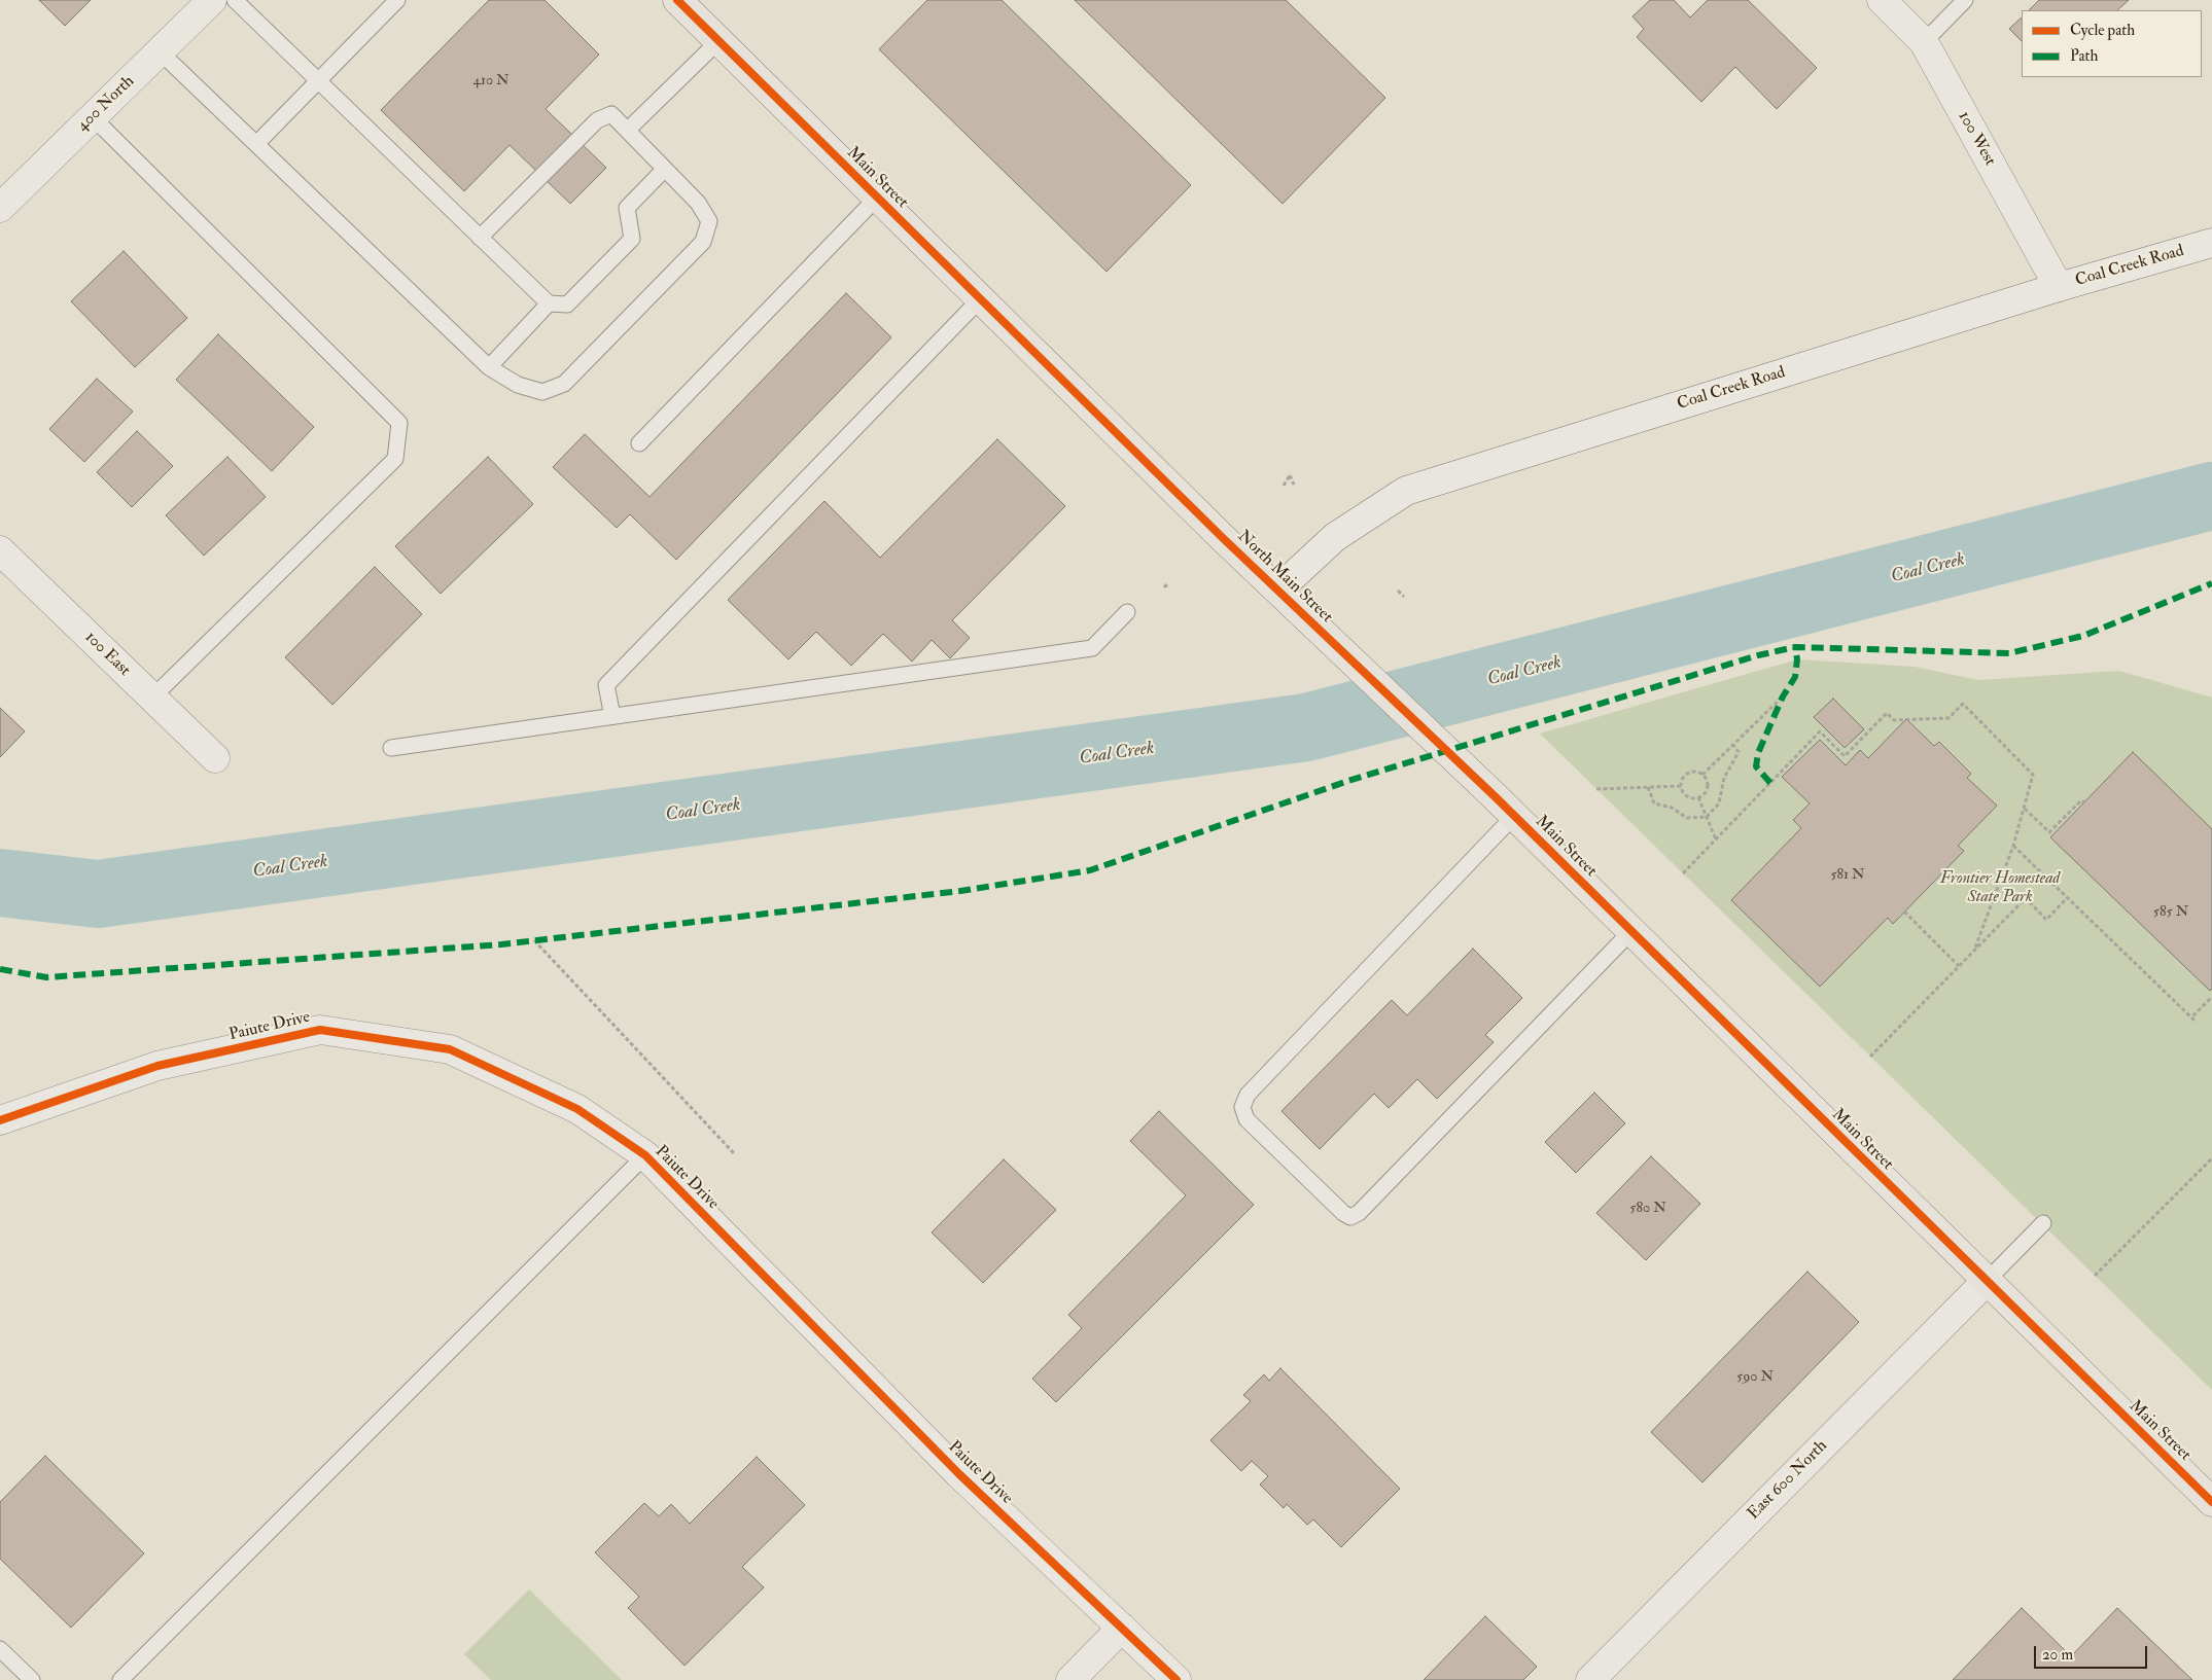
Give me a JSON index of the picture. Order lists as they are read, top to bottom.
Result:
{
  "streets": {
    "main road": ["Main Street", "North Main Street"],
    "street": [
      "400 North",
      "100 West",
      "Coal Creek Road",
      "100 East",
      "Paiute Drive",
      "East 600 North"
    ]
  },
  "crossings": [
    ["100 West", "Coal Creek Road"],
    ["Main Street", "North Main Street"],
    ["Main Street", "East 600 North"],
    ["Coal Creek Road", "North Main Street"]
  ],
  "water": ["Coal Creek"],
  "parks": ["Frontier Homestead State Park"],
  "house_numbers": [
    "410 N",
    "581 N",
    "585 N",
    "580 N",
    "590 N"
  ],
  "legend": ["Cycle path", "Path"],
  "scale_bar": "20 m"
}
